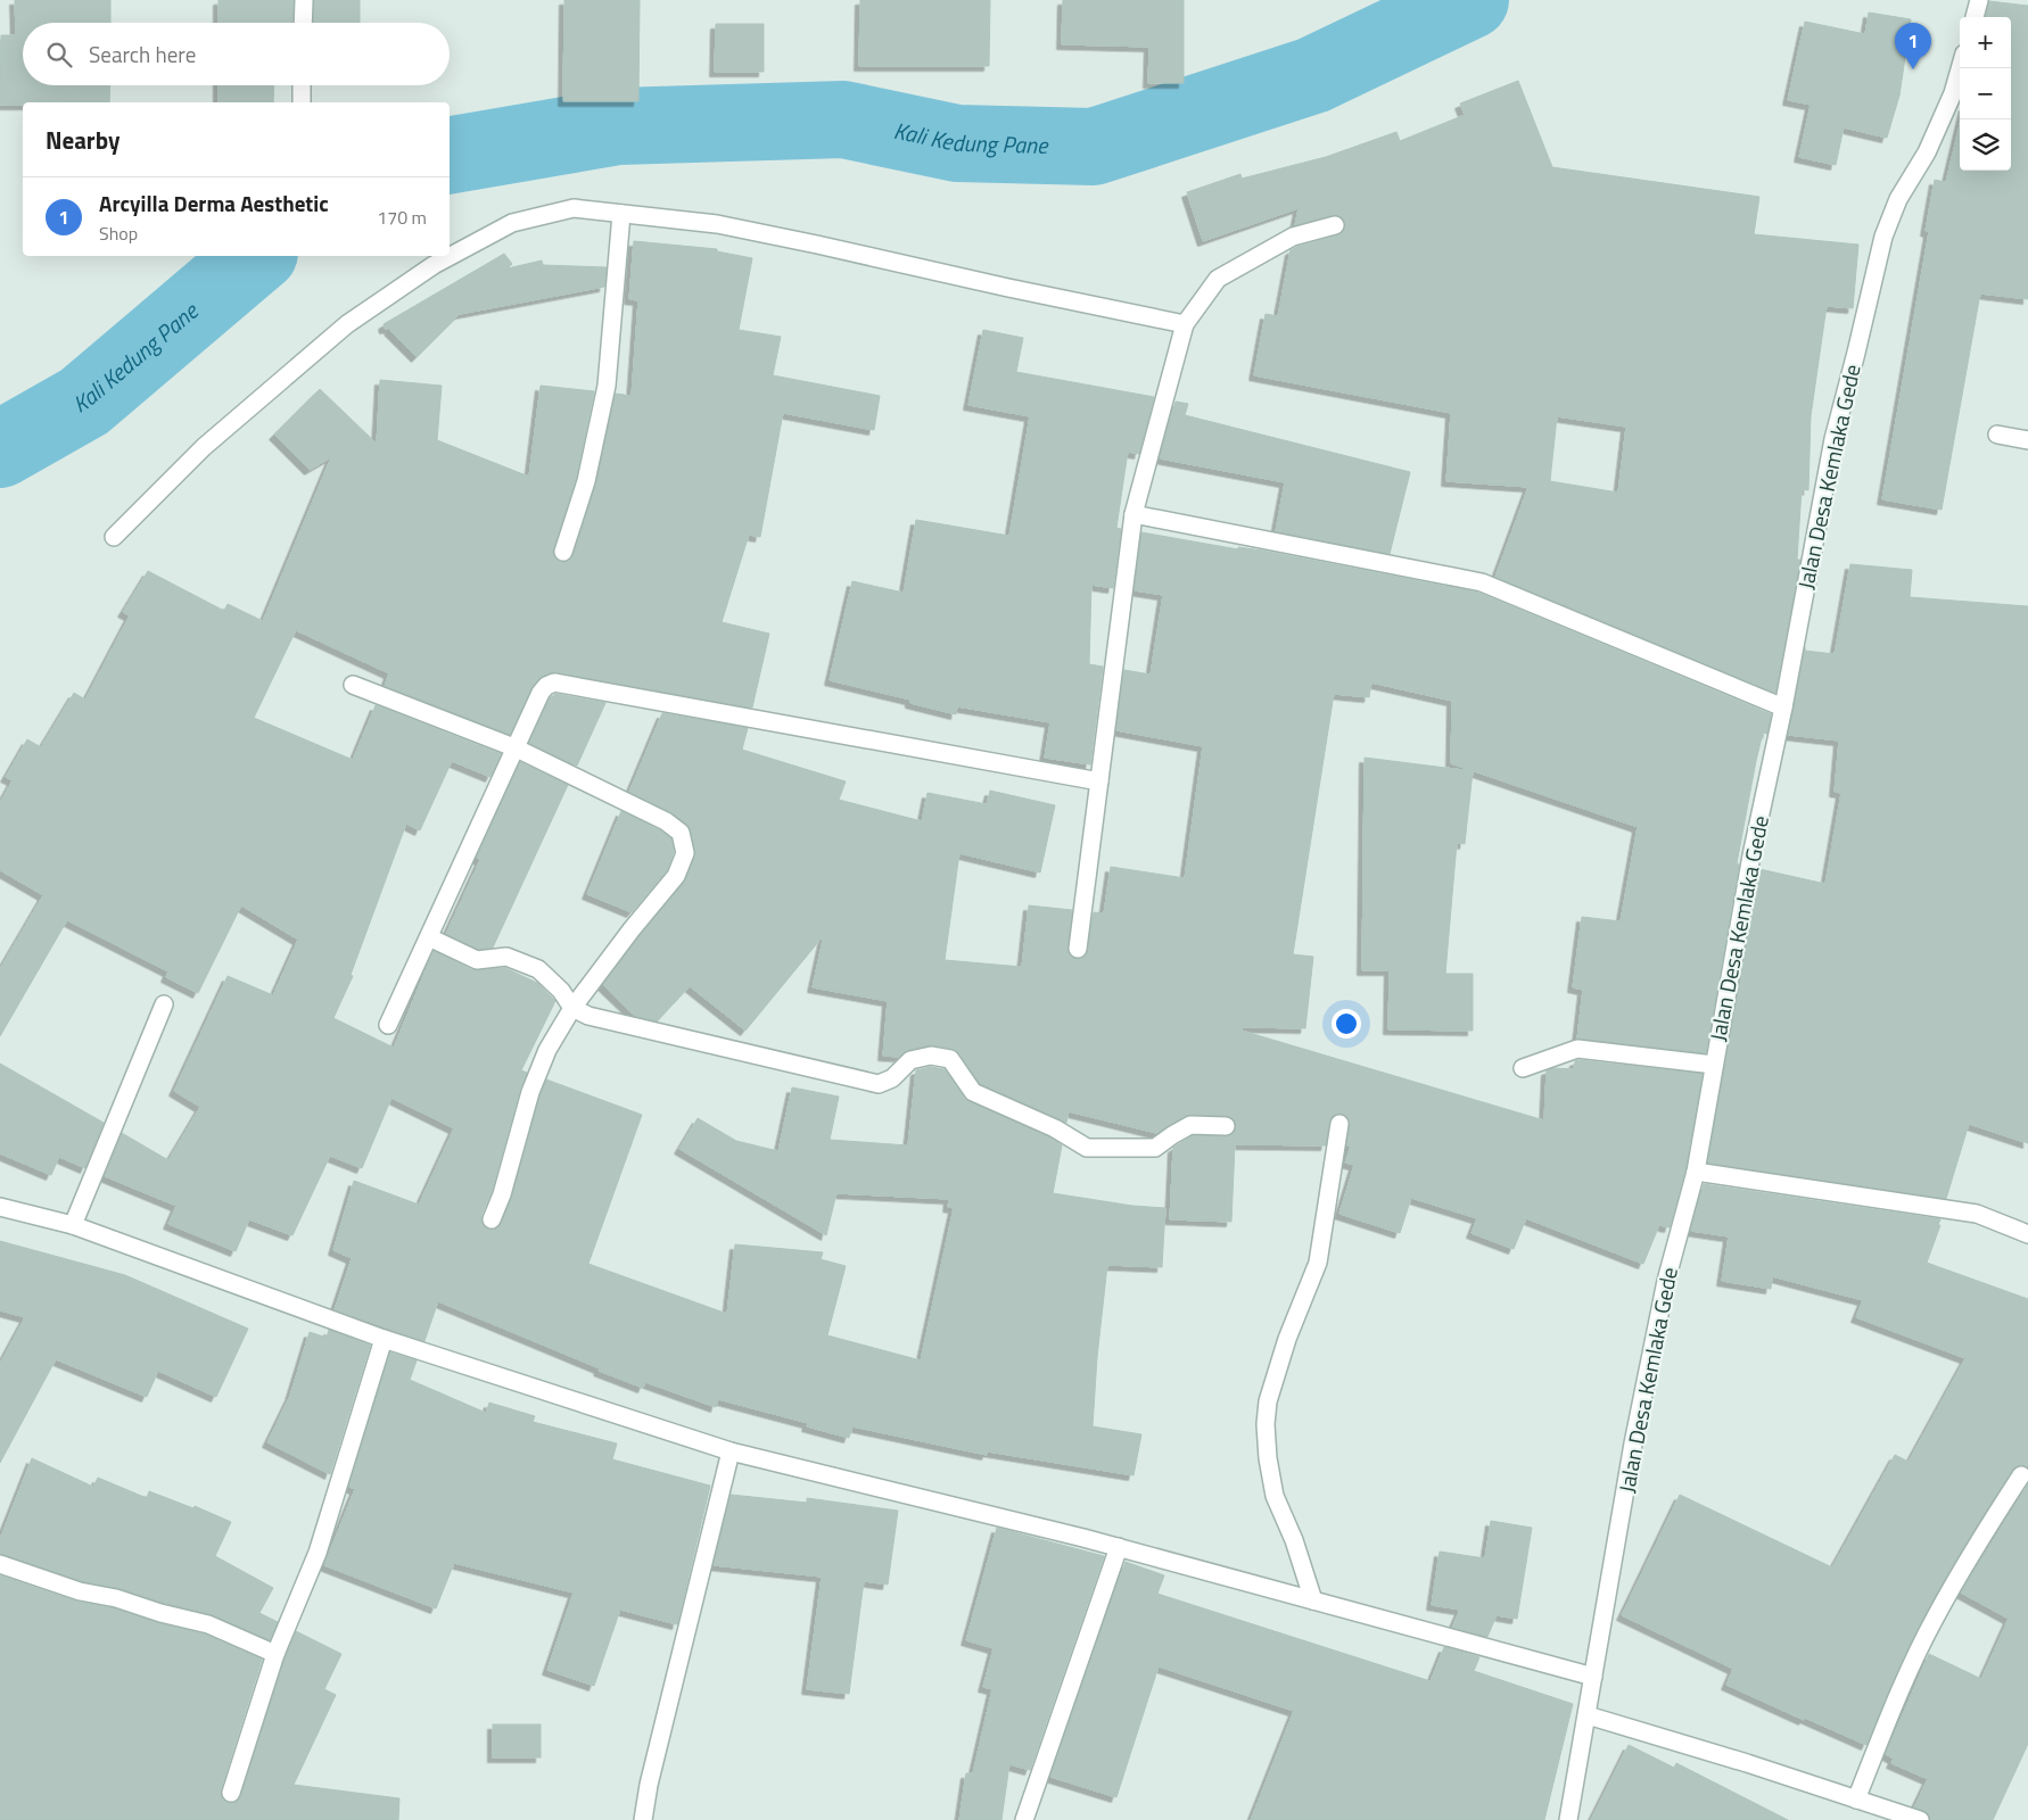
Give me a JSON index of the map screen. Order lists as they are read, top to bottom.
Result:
{
  "streets": {
    "street": ["Jalan Desa Kemlaka Gede"]
  },
  "water": ["Kali Kedung Pane"],
  "page": {
    "map_buttons": ["+", "−"],
    "pins": "1",
    "search": "Search here",
    "heading": "Nearby",
    "list": [
      {
        "mark": "1",
        "name": "Arcyilla Derma Aesthetic",
        "note": "Shop",
        "value": "170 m"
      }
    ]
  }
}
